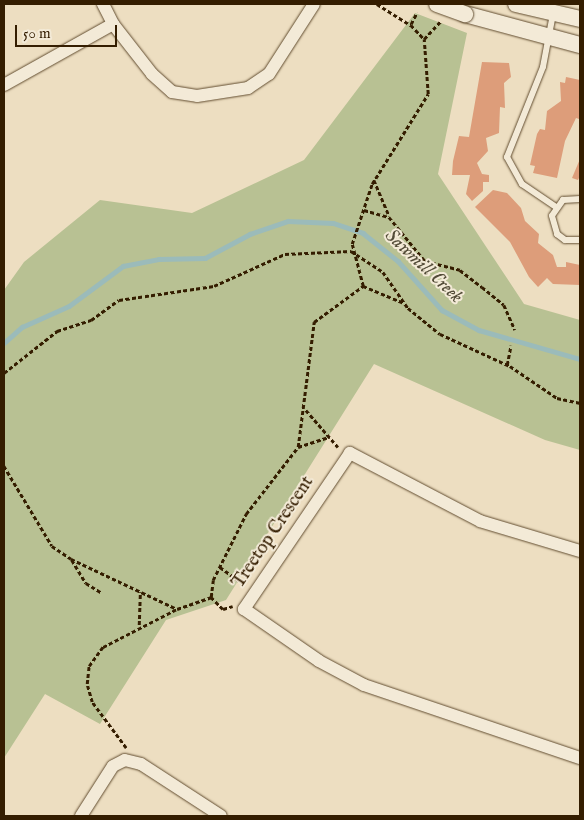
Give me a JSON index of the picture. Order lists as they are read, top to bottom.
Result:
{
  "streets": {
    "street": ["Treetop Crescent"]
  },
  "water": ["Sawmill Creek"],
  "scale_bar": "50 m"
}
